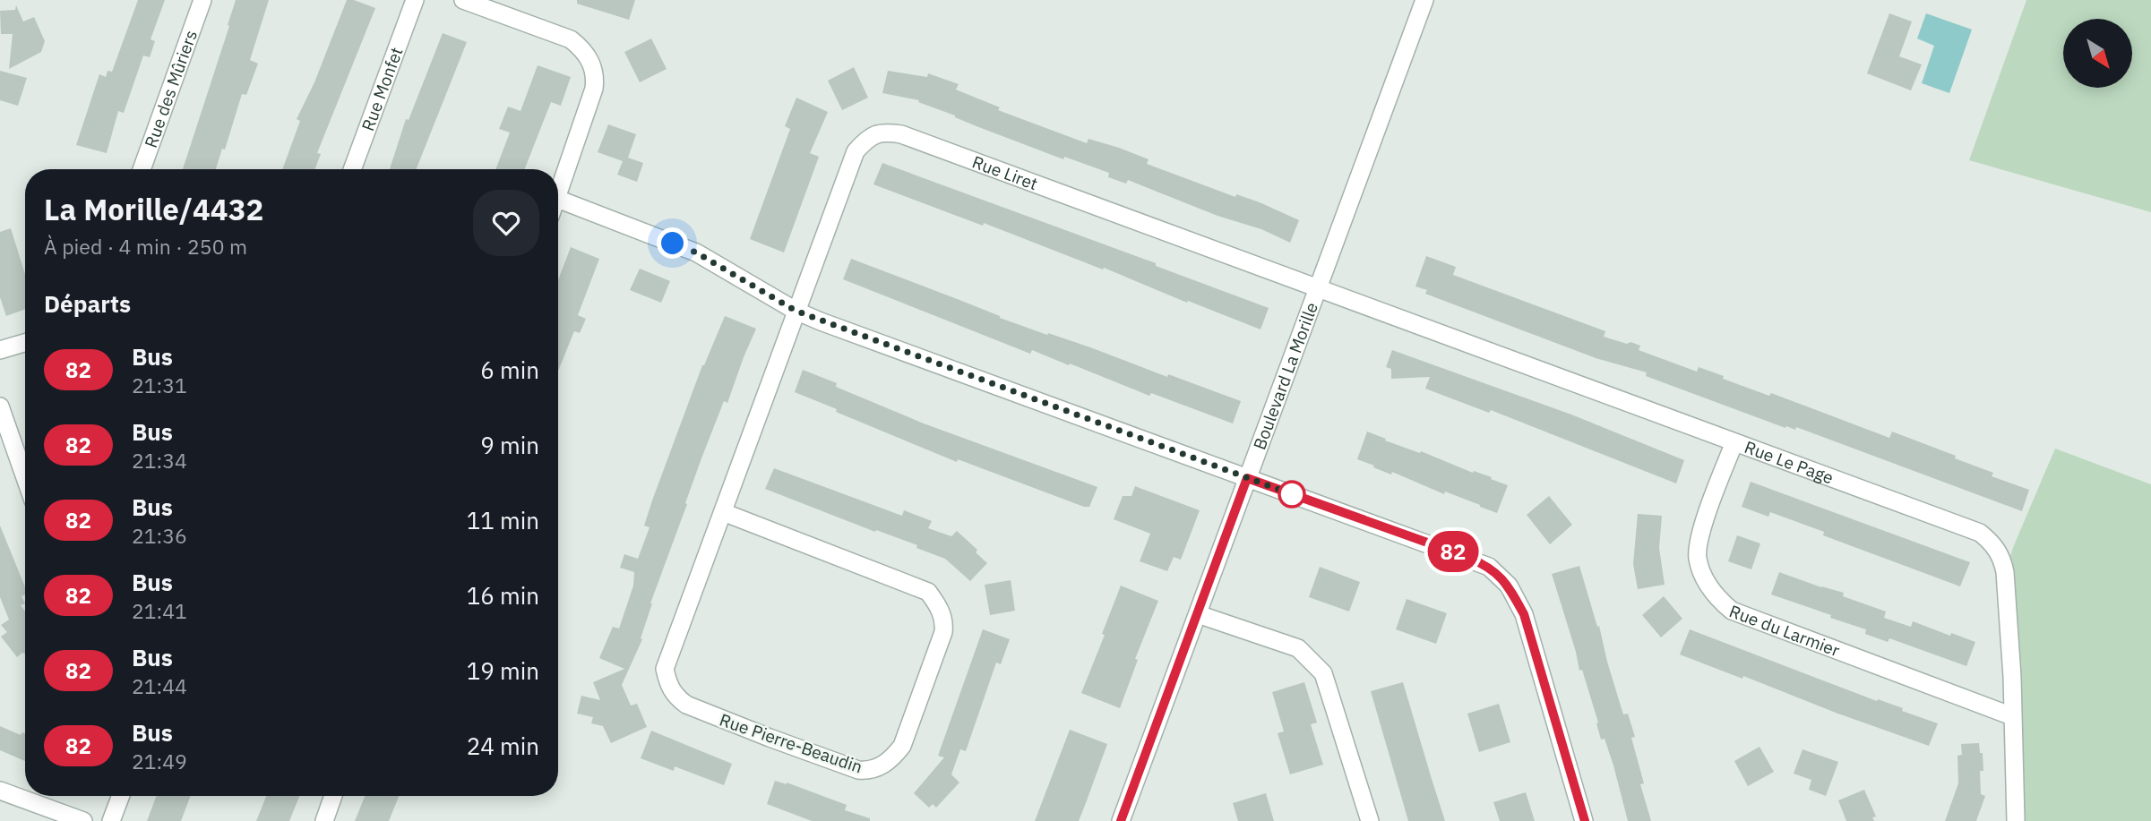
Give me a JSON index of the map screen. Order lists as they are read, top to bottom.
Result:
{
  "streets": {
    "street": [
      "Rue des Mûriers",
      "Rue Monfet",
      "Rue Liret",
      "Boulevard La Morille",
      "Rue Le Page",
      "Rue du Larmier",
      "Rue Pierre-Beaudin"
    ]
  },
  "crossings": [
    ["Rue Liret", "Boulevard La Morille"],
    ["Rue Liret", "Rue Le Page"],
    ["Rue Liret", "Rue Pierre-Beaudin"],
    ["Boulevard La Morille", "Rue Le Page"],
    ["Rue Le Page", "Rue du Larmier"]
  ],
  "lines": ["bus line 82"],
  "north": "bottom right",
  "page": {
    "on_map": "82",
    "heading": [
      ["La Morille/4432", "À pied · 4 min · 250 m"],
      "Départs"
    ],
    "list": [
      {
        "mark": "82",
        "name": "Bus",
        "note": "21:31",
        "value": "6 min"
      },
      {
        "mark": "82",
        "name": "Bus",
        "note": "21:34",
        "value": "9 min"
      },
      {
        "mark": "82",
        "name": "Bus",
        "note": "21:36",
        "value": "11 min"
      },
      {
        "mark": "82",
        "name": "Bus",
        "note": "21:41",
        "value": "16 min"
      },
      {
        "mark": "82",
        "name": "Bus",
        "note": "21:44",
        "value": "19 min"
      },
      {
        "mark": "82",
        "name": "Bus",
        "note": "21:49",
        "value": "24 min"
      }
    ]
  }
}
